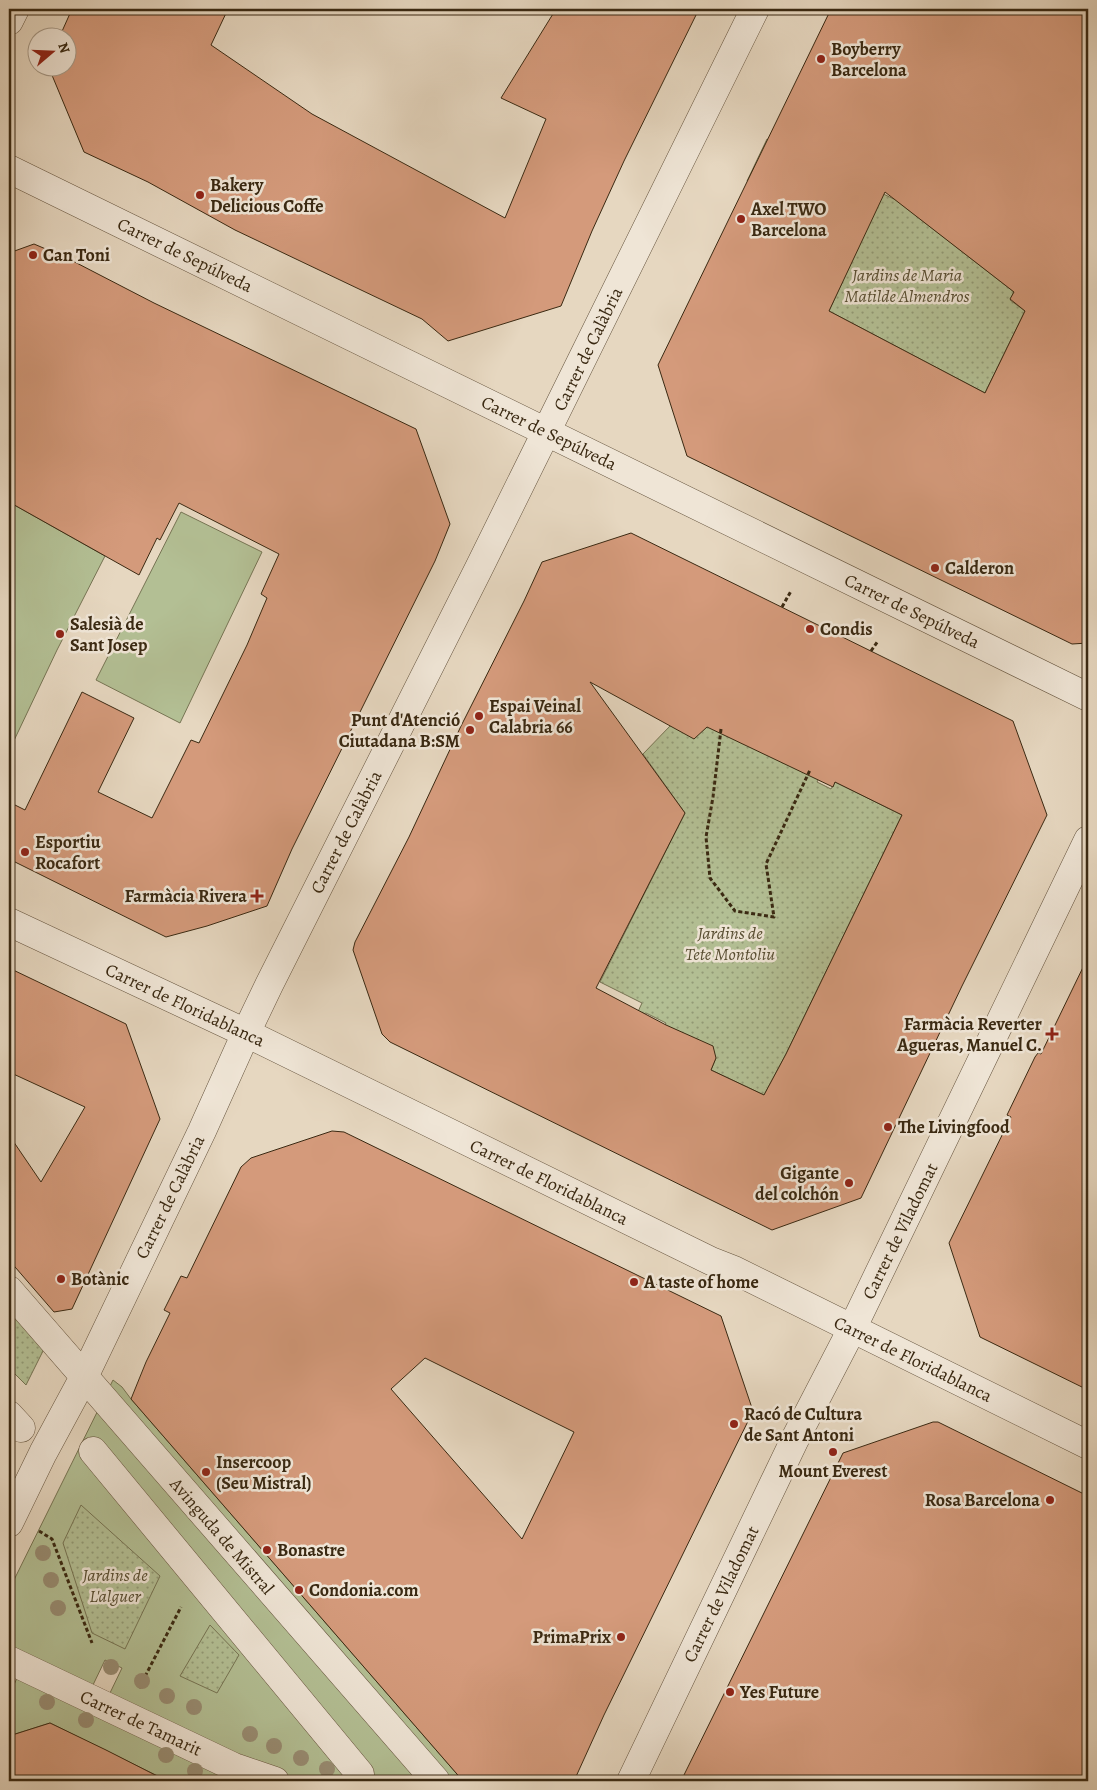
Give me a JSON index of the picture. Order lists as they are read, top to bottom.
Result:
{
  "streets": {
    "street": [
      "Carrer de Sepúlveda",
      "Carrer de Calàbria",
      "Carrer de Floridablanca",
      "Carrer de Viladomat",
      "Avinguda de Mistral",
      "Carrer de Tamarit"
    ]
  },
  "crossings": [
    ["Carrer de Sepúlveda", "Carrer de Calàbria"],
    ["Carrer de Calàbria", "Carrer de Floridablanca"],
    ["Carrer de Calàbria", "Avinguda de Mistral"],
    ["Carrer de Floridablanca", "Carrer de Viladomat"]
  ],
  "parks": ["Jardins de Maria Matilde Almendros", "Jardins de Tete Montoliu", "Jardins de L'alguer"],
  "places": {
    "other": [
      "Boyberry Barcelona",
      "Bakery Delicious Coffe",
      "Axel TWO Barcelona",
      "Can Toni",
      "Calderon",
      "Condis",
      "Salesià de Sant Josep",
      "Espai Veinal Calabria 66",
      "Punt d'Atenció Ciutadana B:SM",
      "Esportiu Rocafort",
      "The Livingfood",
      "Gigante del colchón",
      "Botànic",
      "A taste of home",
      "Racó de Cultura de Sant Antoni",
      "Mount Everest",
      "Insercoop (Seu Mistral)",
      "Rosa Barcelona",
      "Bonastre",
      "Condonia.com",
      "PrimaPrix",
      "Yes Future"
    ],
    "health": ["Farmàcia Rivera", "Farmàcia Reverter Agueras, Manuel C."]
  },
  "north": "right"
}
